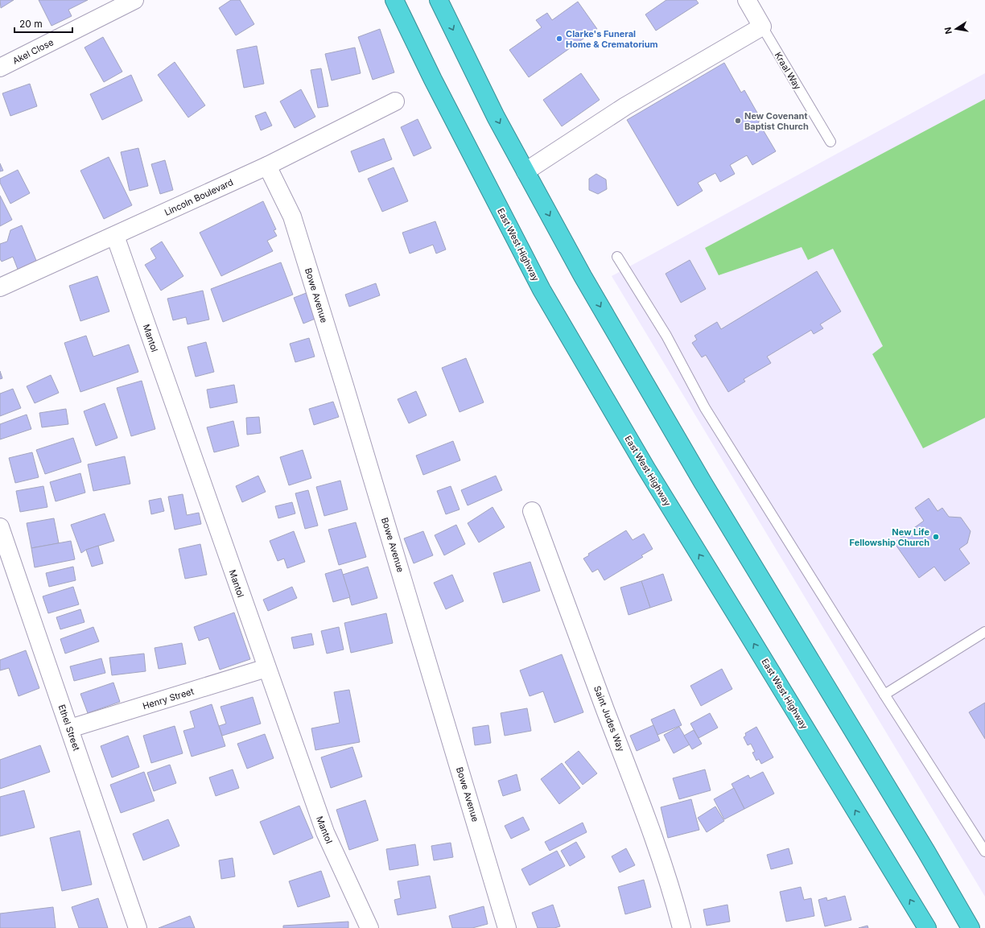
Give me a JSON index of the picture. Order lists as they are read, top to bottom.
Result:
{
  "streets": {
    "highway": ["East West Highway"],
    "street": [
      "Akel Close",
      "Kraal Way",
      "Lincoln Boulevard",
      "Bowe Avenue",
      "Mantol",
      "Henry Street",
      "Saint Judes Way",
      "Ethel Street"
    ]
  },
  "crossings": [
    ["Lincoln Boulevard", "Bowe Avenue"],
    ["Lincoln Boulevard", "Mantol"],
    ["Mantol", "Henry Street"],
    ["Henry Street", "Ethel Street"]
  ],
  "places": ["Clarke's Funeral Home & Crematorium", "New Covenant Baptist Church", "New Life Fellowship Church"],
  "scale_bar": "20 m",
  "north": "left"
}
